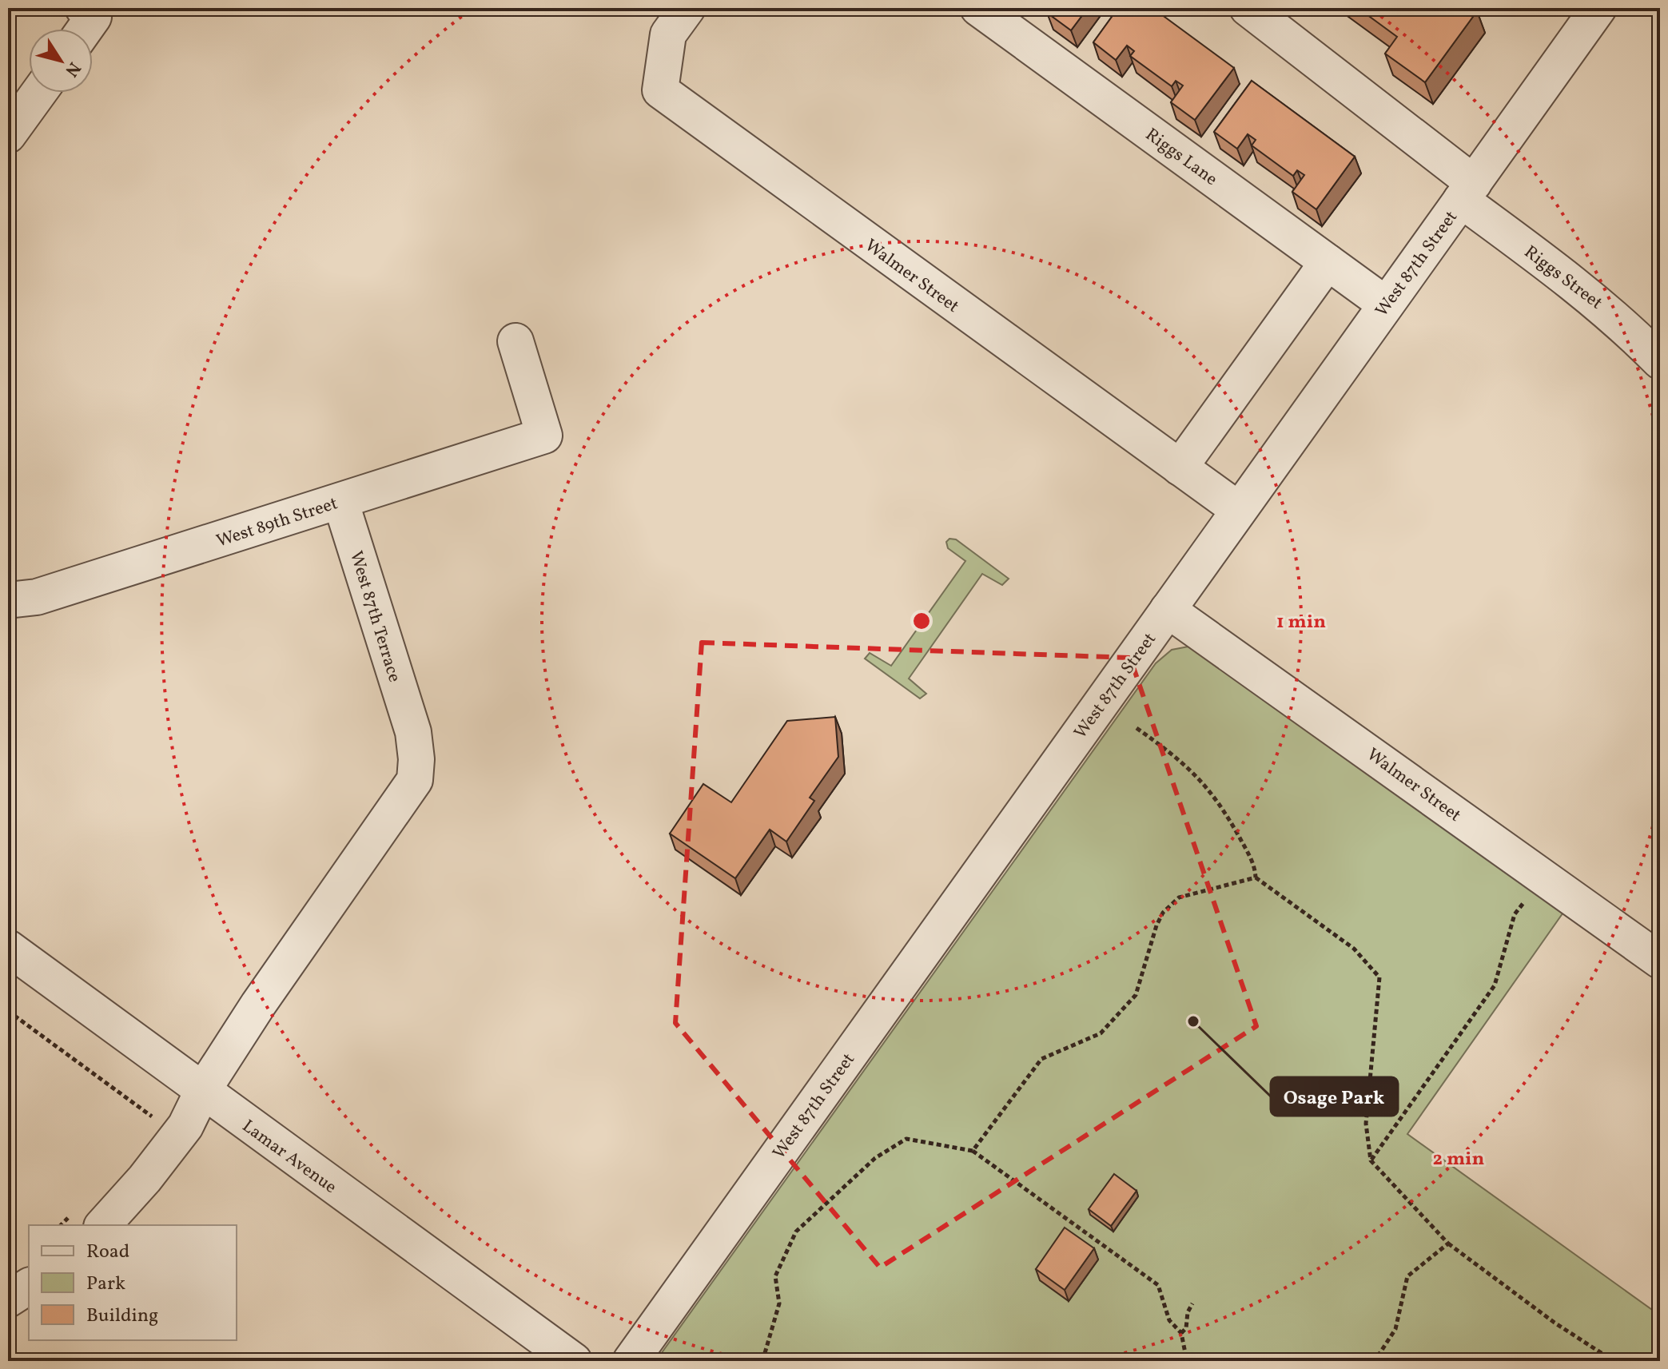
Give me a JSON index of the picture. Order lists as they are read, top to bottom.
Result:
{
  "streets": {
    "street": [
      "Riggs Lane",
      "West 87th Street",
      "Walmer Street",
      "Riggs Street",
      "West 89th Street",
      "West 87th Terrace",
      "Lamar Avenue"
    ]
  },
  "crossings": [
    ["Riggs Lane", "West 87th Street"],
    ["West 87th Street", "Walmer Street"],
    ["West 87th Street", "Riggs Street"],
    ["West 89th Street", "West 87th Terrace"],
    ["West 87th Terrace", "Lamar Avenue"]
  ],
  "places": ["Osage Park"],
  "legend": ["Road", "Park", "Building"],
  "north": "bottom right",
  "rings": ["1 min", "2 min"]
}
